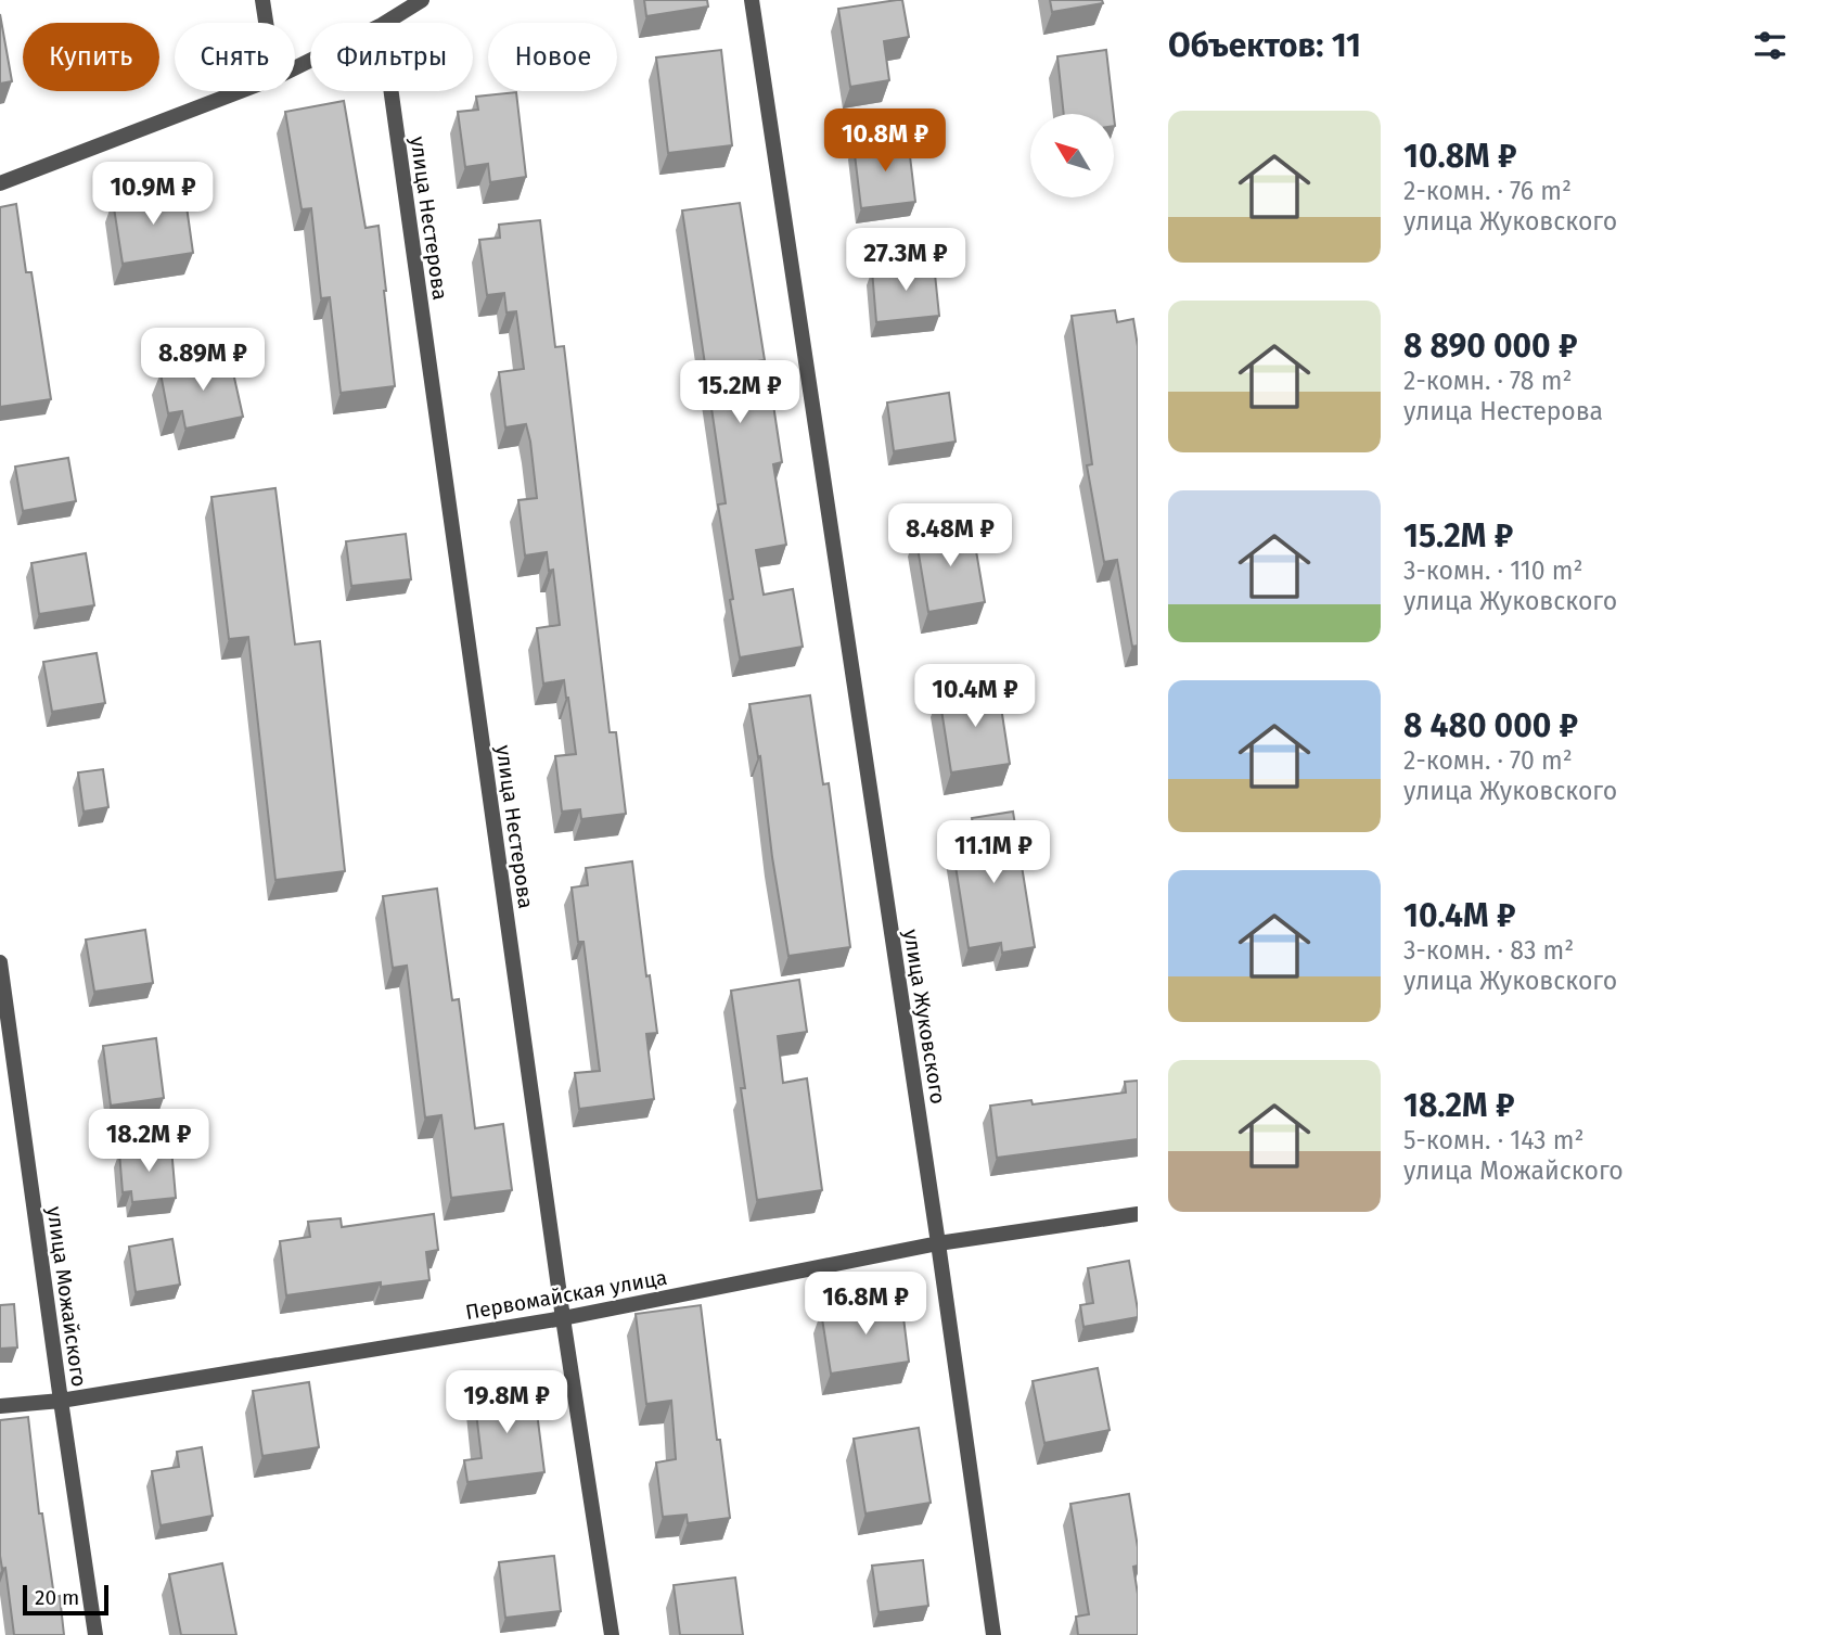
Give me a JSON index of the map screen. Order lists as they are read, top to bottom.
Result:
{
  "streets": {
    "street": [
      "улица Нестерова",
      "улица Жуковского",
      "Первомайская улица",
      "улица Можайского"
    ]
  },
  "crossings": [
    ["улица Нестерова", "Первомайская улица"],
    ["улица Жуковского", "Первомайская улица"],
    ["Первомайская улица", "улица Можайского"]
  ],
  "scale_bar": "20 m",
  "north": "top left",
  "page": {
    "heading": "Объектов: 11",
    "chip": [
      "Купить",
      "Снять",
      "Фильтры",
      "Новое"
    ],
    "list": [
      {
        "name": "10.8M ₽",
        "note": "2-комн. · 76 m² · улица Жуковского"
      },
      {
        "name": "8 890 000 ₽",
        "note": "2-комн. · 78 m² · улица Нестерова"
      },
      {
        "name": "15.2M ₽",
        "note": "3-комн. · 110 m² · улица Жуковского"
      },
      {
        "name": "8 480 000 ₽",
        "note": "2-комн. · 70 m² · улица Жуковского"
      },
      {
        "name": "10.4M ₽",
        "note": "3-комн. · 83 m² · улица Жуковского"
      },
      {
        "name": "18.2M ₽",
        "note": "5-комн. · 143 m² · улица Можайского"
      }
    ],
    "price": [
      "10.8M ₽",
      "10.9M ₽",
      "27.3M ₽",
      "8.89M ₽",
      "15.2M ₽",
      "8.48M ₽",
      "10.4M ₽",
      "11.1M ₽",
      "18.2M ₽",
      "16.8M ₽",
      "19.8M ₽"
    ],
    "scale": "20 m"
  }
}
